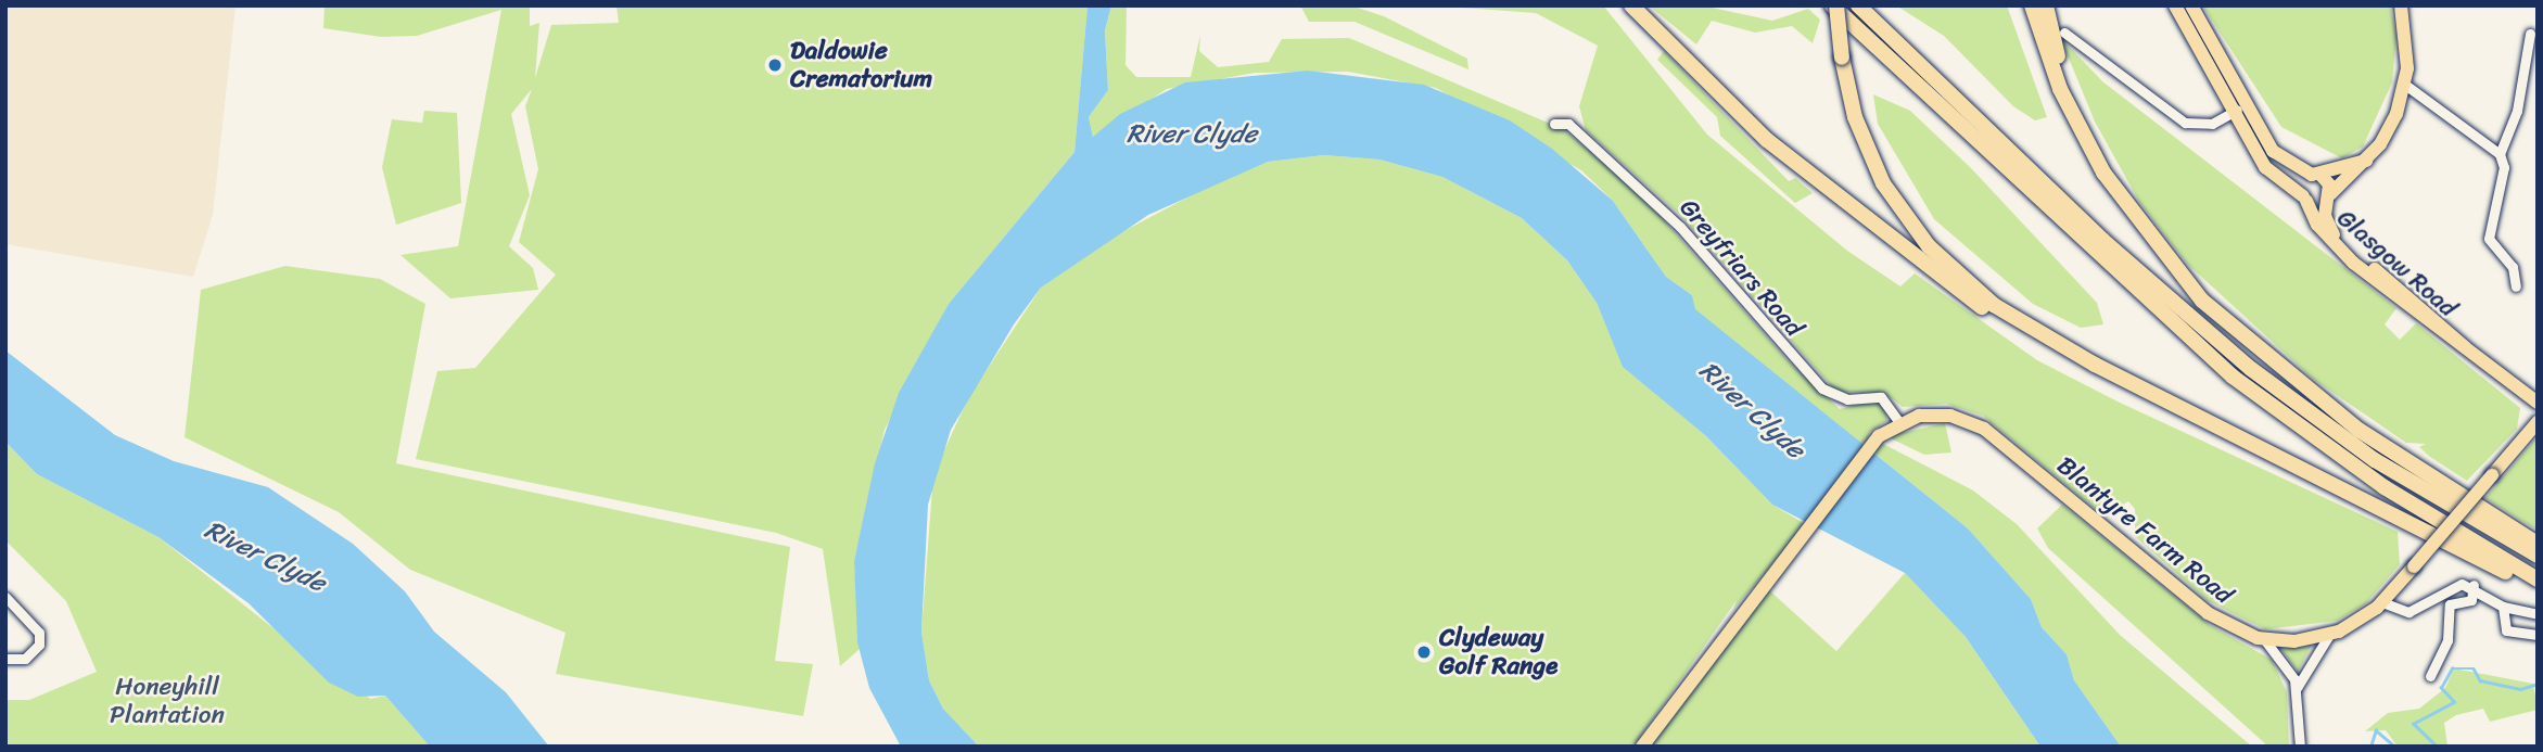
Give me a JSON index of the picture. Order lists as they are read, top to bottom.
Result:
{
  "streets": {
    "main road": ["Glasgow Road", "Blantyre Farm Road"],
    "street": ["Greyfriars Road"]
  },
  "crossings": [
    ["Greyfriars Road", "Blantyre Farm Road"]
  ],
  "water": ["River Clyde"],
  "parks": ["Honeyhill Plantation"],
  "places": ["Daldowie Crematorium", "Clydeway Golf Range"]
}
